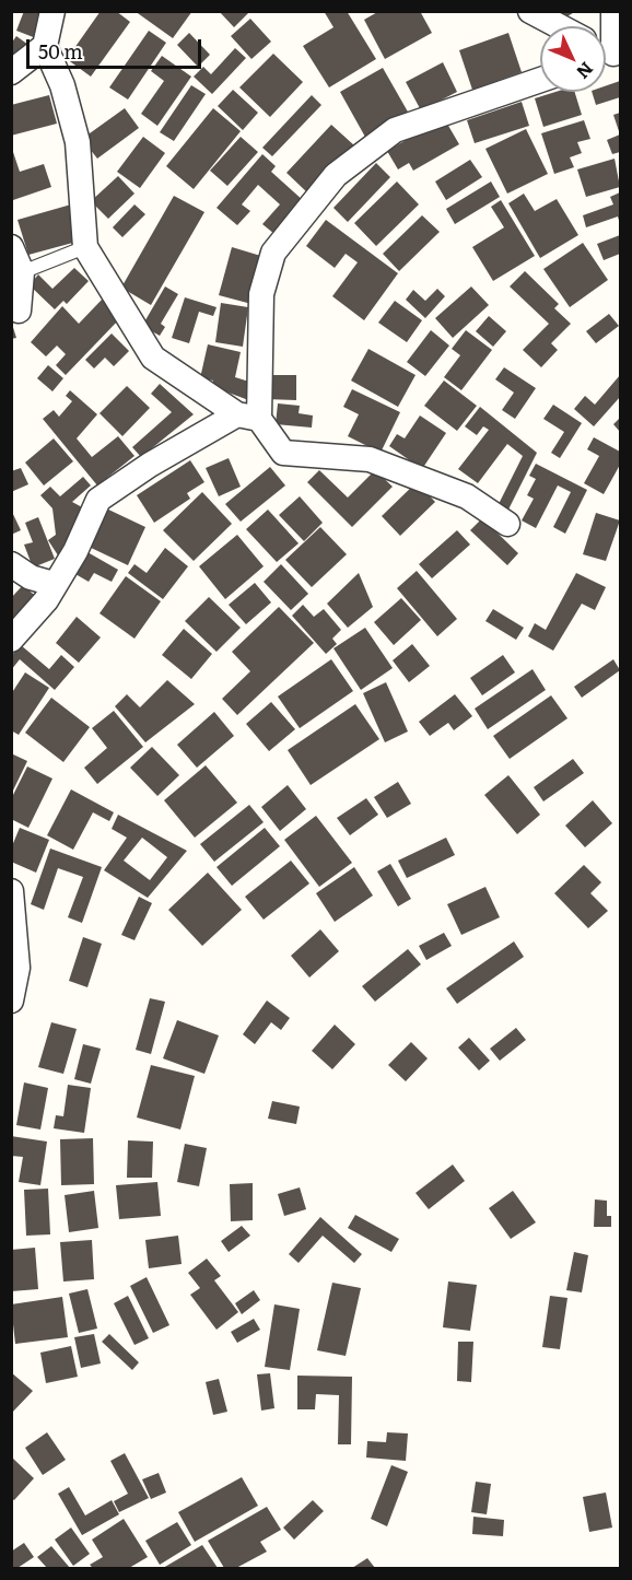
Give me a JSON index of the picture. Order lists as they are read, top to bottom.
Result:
{
  "scale_bar": "50 m",
  "north": "bottom right"
}
